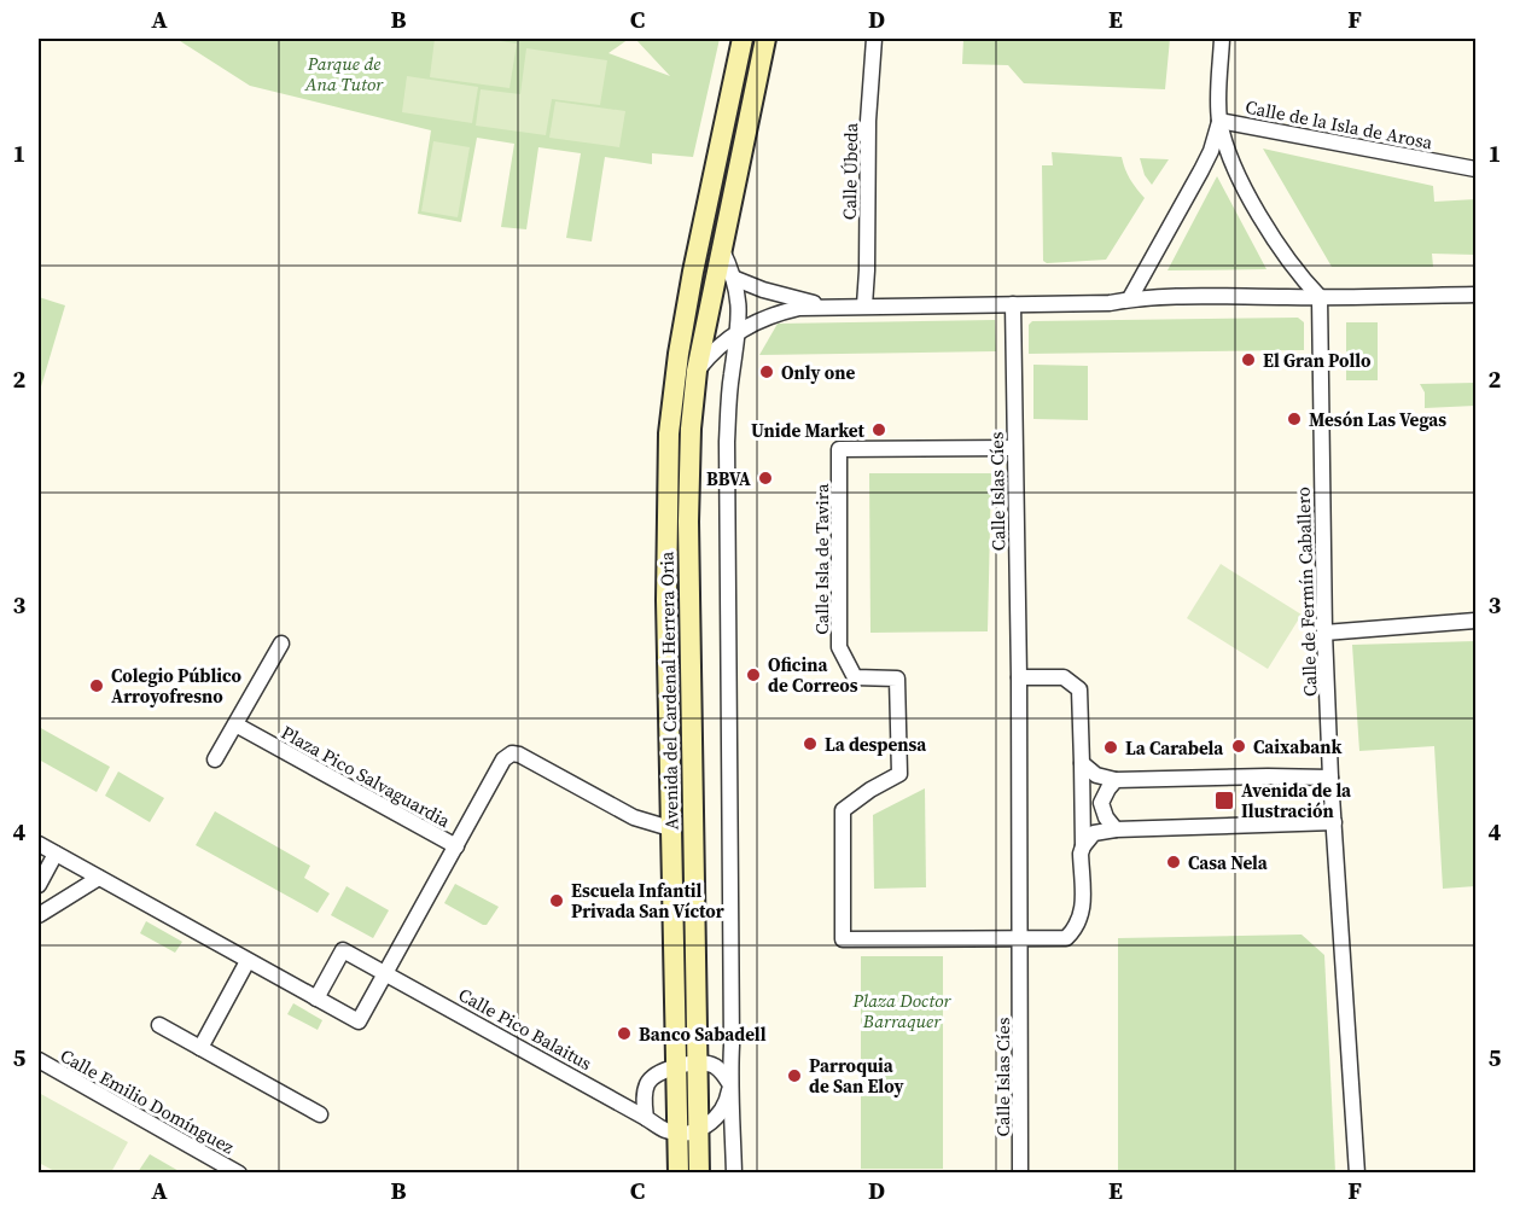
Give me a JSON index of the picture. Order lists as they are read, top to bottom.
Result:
{
  "streets": {
    "main road": ["Avenida del Cardenal Herrera Oria"],
    "street": [
      "Calle de la Isla de Arosa",
      "Calle Úbeda",
      "Calle Islas Cíes",
      "Calle Isla de Tavira",
      "Calle de Fermín Caballero",
      "Plaza Pico Salvaguardia",
      "Calle Pico Balaitus",
      "Calle Emilio Domínguez"
    ]
  },
  "crossings": [
    ["Calle Islas Cíes", "Calle Isla de Tavira"],
    ["Avenida del Cardenal Herrera Oria", "Plaza Pico Salvaguardia"]
  ],
  "parks": ["Parque de Ana Tutor", "Plaza Doctor Barraquer"],
  "places": {
    "other": [
      "El Gran Pollo",
      "Only one",
      "Mesón Las Vegas",
      "Unide Market",
      "BBVA",
      "Oficina de Correos",
      "Colegio Público Arroyofresno",
      "La despensa",
      "Caixabank",
      "La Carabela",
      "Casa Nela",
      "Escuela Infantil Privada San Víctor",
      "Banco Sabadell",
      "Parroquia de San Eloy"
    ],
    "transit": ["Avenida de la Ilustración"]
  },
  "grid": {
    "columns": [
      "A",
      "B",
      "C",
      "D",
      "E",
      "F"
    ],
    "rows": [
      "1",
      "2",
      "3",
      "4",
      "5"
    ]
  }
}
